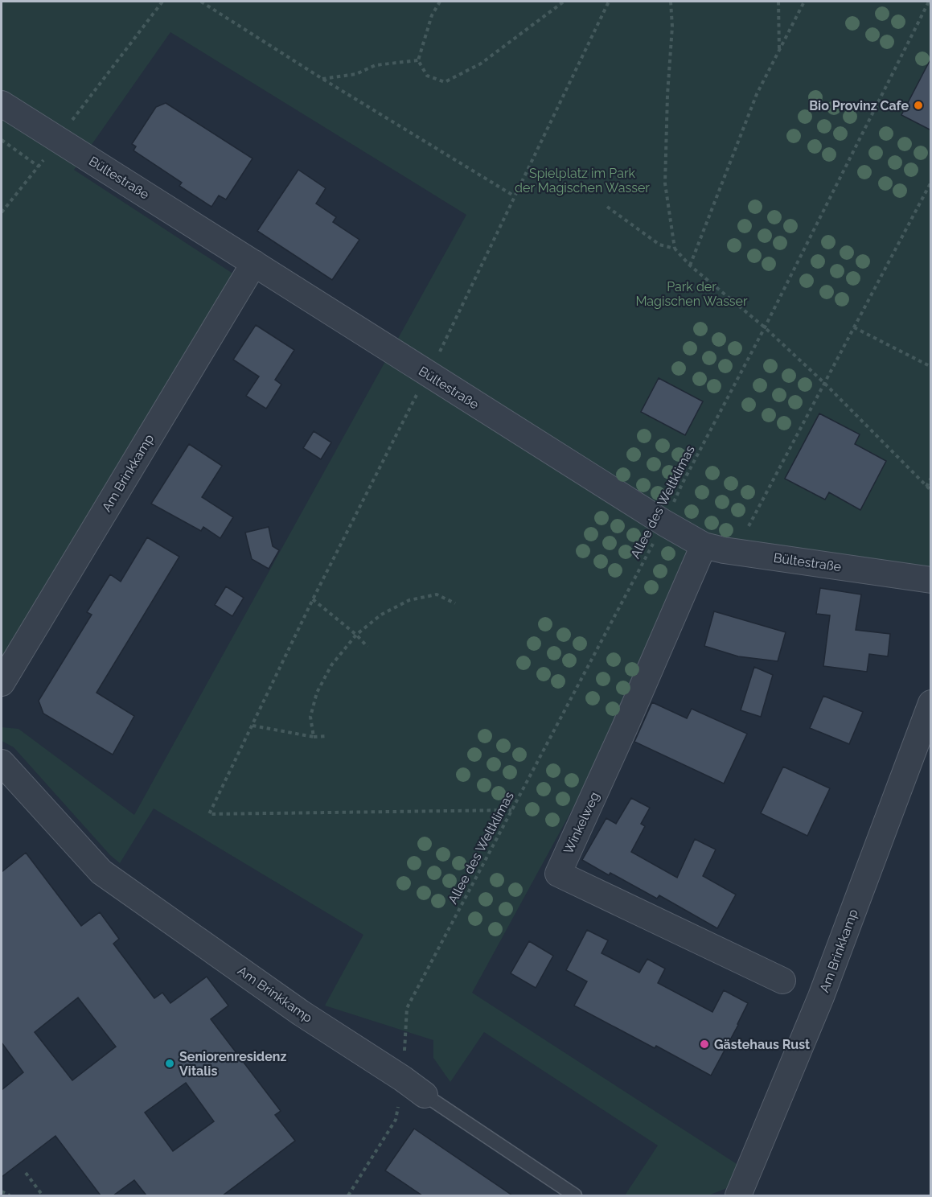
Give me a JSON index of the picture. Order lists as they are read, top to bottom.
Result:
{
  "streets": {
    "street": ["Bültestraße", "Am Brinkkamp", "Winkelweg"],
    "path": ["Allee des Weltklimas"]
  },
  "crossings": [
    ["Bültestraße", "Am Brinkkamp"],
    ["Bültestraße", "Allee des Weltklimas"],
    ["Bültestraße", "Winkelweg"],
    ["Am Brinkkamp", "Allee des Weltklimas"]
  ],
  "parks": ["Spielplatz im Park der Magischen Wasser", "Park der Magischen Wasser"],
  "places": ["Bio Provinz Cafe", "Gästehaus Rust", "Seniorenresidenz Vitalis"]
}
